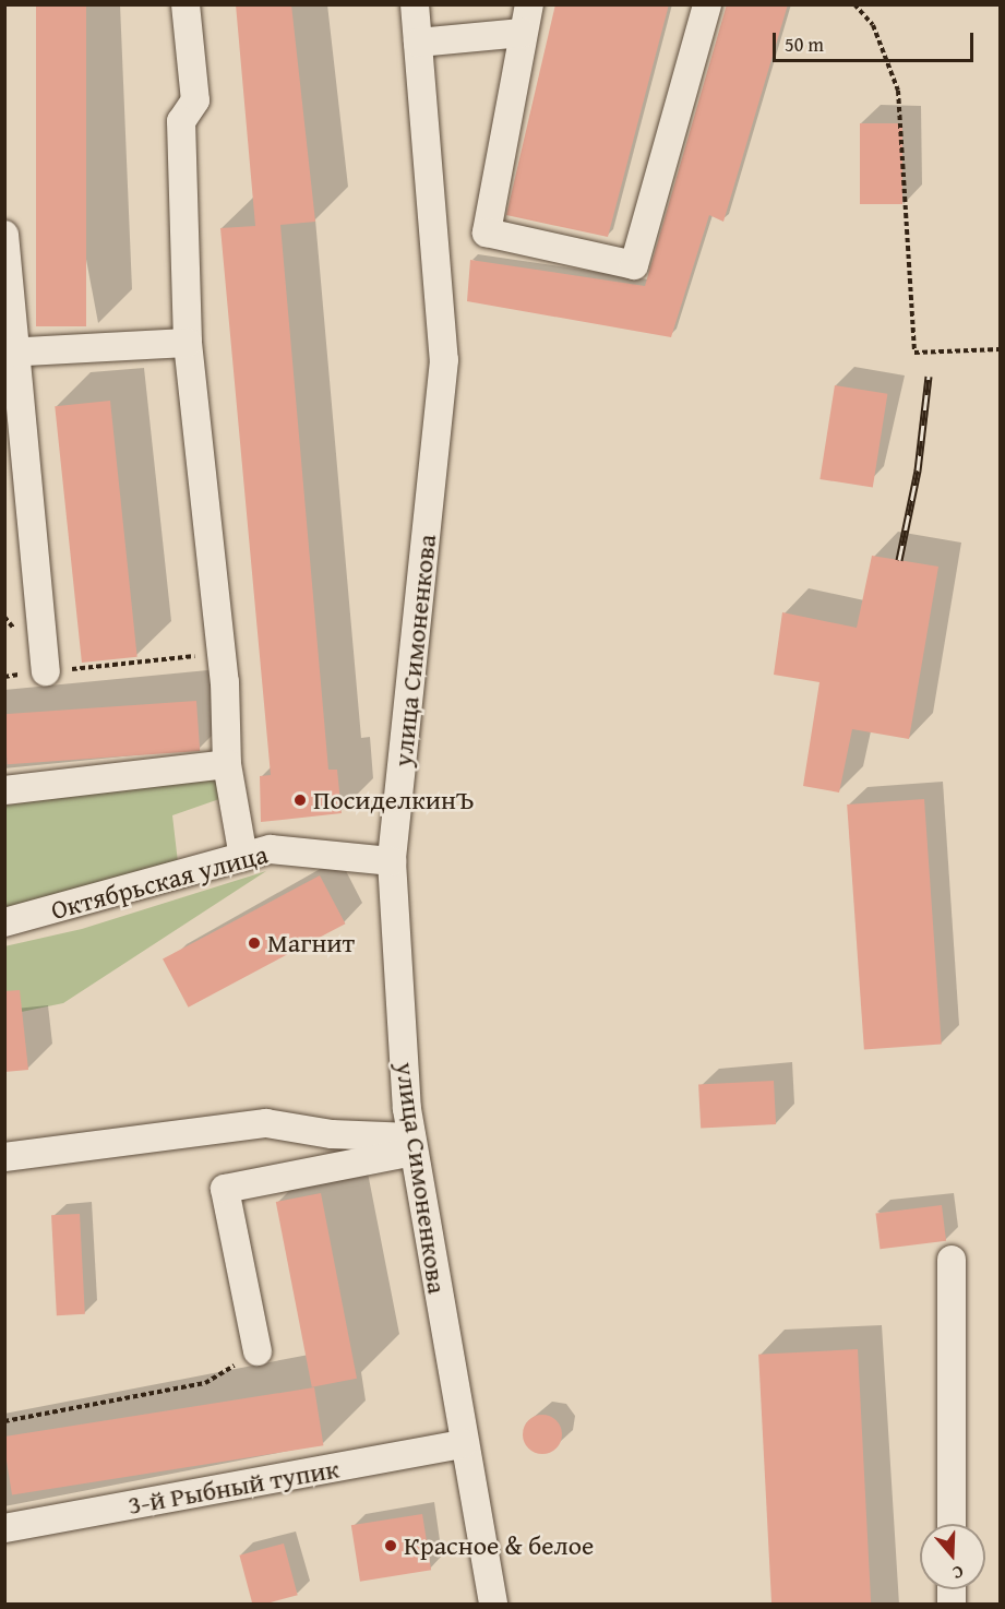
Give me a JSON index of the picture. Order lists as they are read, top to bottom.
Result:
{
  "streets": {
    "street": ["улица Симоненкова", "Октябрьская улица", "3-й Рыбный тупик"]
  },
  "crossings": [
    ["улица Симоненкова", "Октябрьская улица"],
    ["улица Симоненкова", "3-й Рыбный тупик"]
  ],
  "places": ["ПосиделкинЪ", "Магнит", "Красное & белое"],
  "scale_bar": "50 m",
  "north": "bottom"
}
